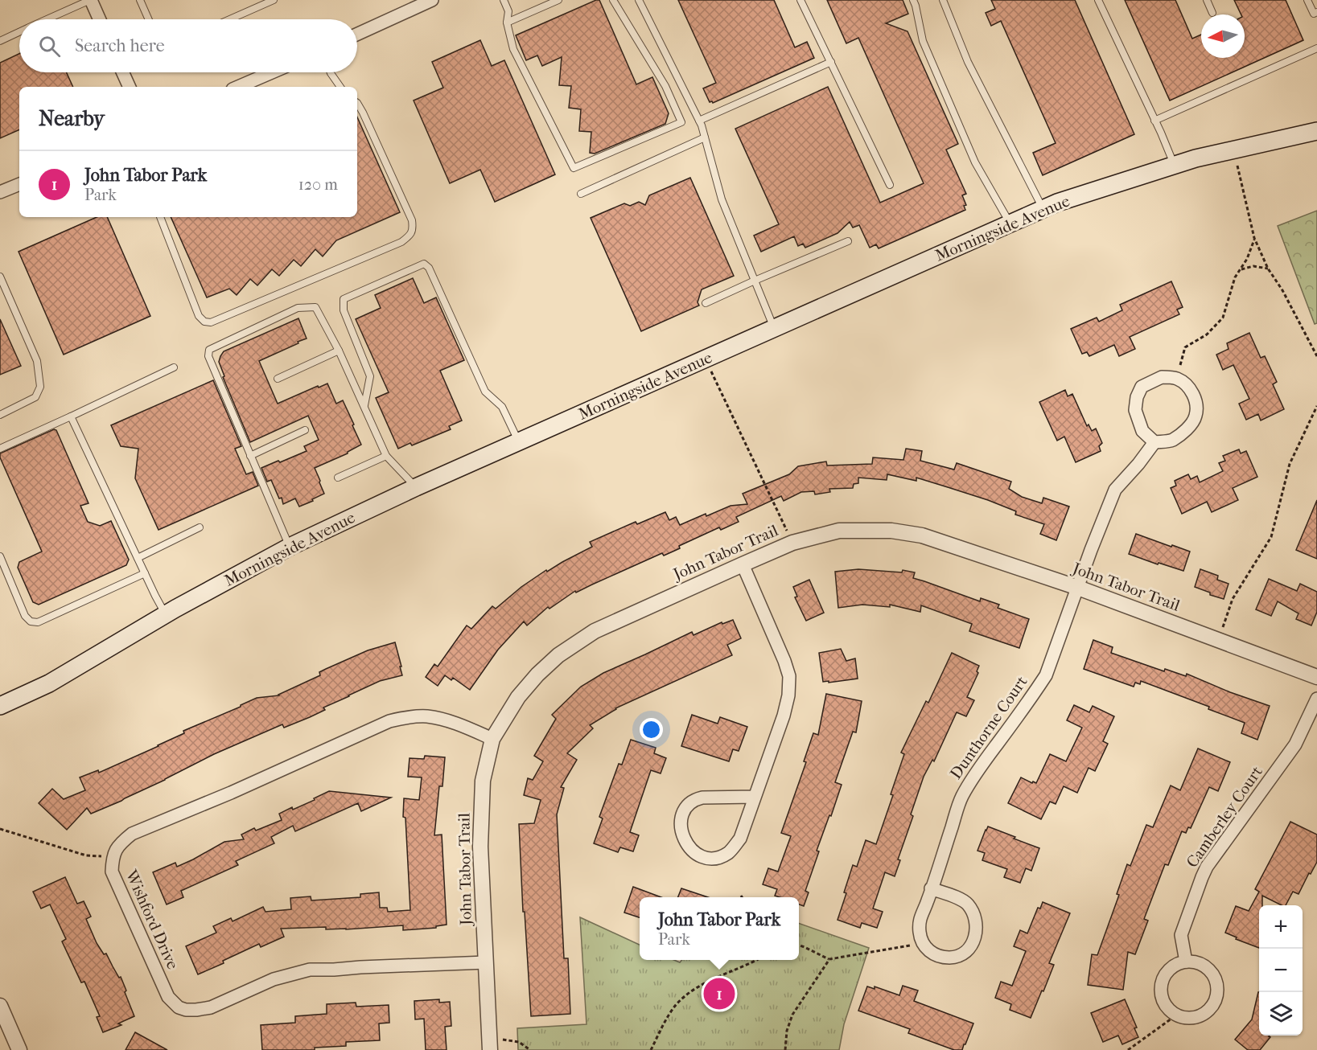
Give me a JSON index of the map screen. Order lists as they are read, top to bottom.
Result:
{
  "streets": {
    "main road": ["Morningside Avenue"],
    "street": [
      "John Tabor Trail",
      "Dunthorne Court",
      "Camberley Court",
      "Wishford Drive"
    ]
  },
  "crossings": [
    ["John Tabor Trail", "Dunthorne Court"],
    ["John Tabor Trail", "Wishford Drive"]
  ],
  "north": "left",
  "page": {
    "search": "Search here",
    "heading": "Nearby",
    "list": [
      {
        "mark": "1",
        "name": "John Tabor Park",
        "note": "Park",
        "value": "120 m"
      }
    ],
    "popup": ["John Tabor Park", "Park"],
    "map_buttons": ["+", "−"],
    "pins": "1"
  }
}
